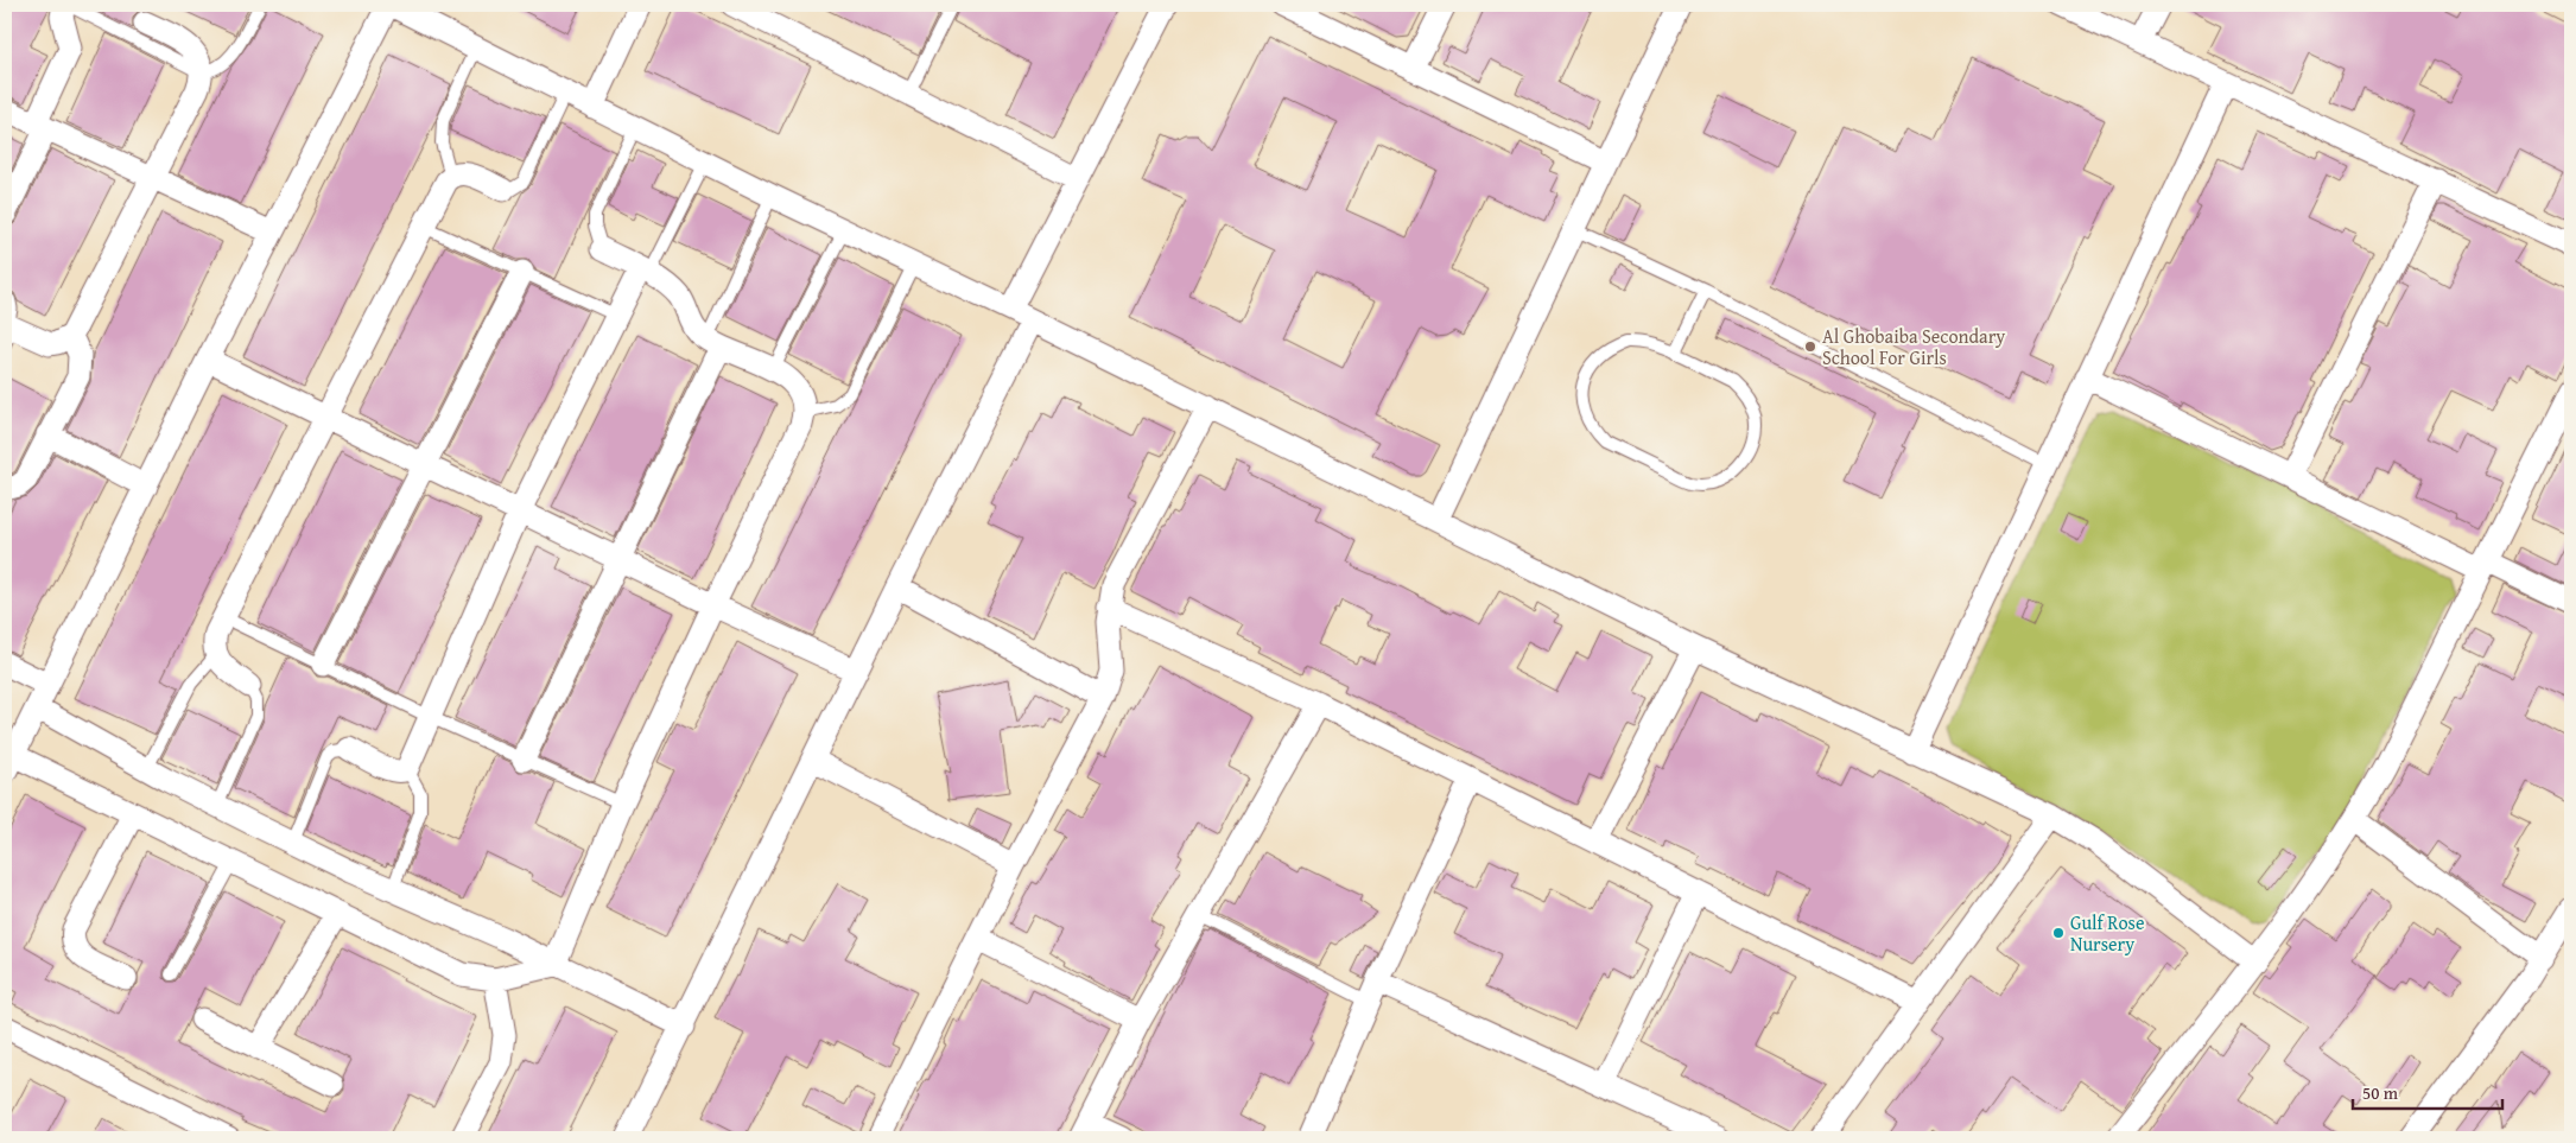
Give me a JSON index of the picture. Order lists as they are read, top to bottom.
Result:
{
  "places": ["Al Ghobaiba Secondary School For Girls", "Gulf Rose Nursery"],
  "scale_bar": "50 m"
}
